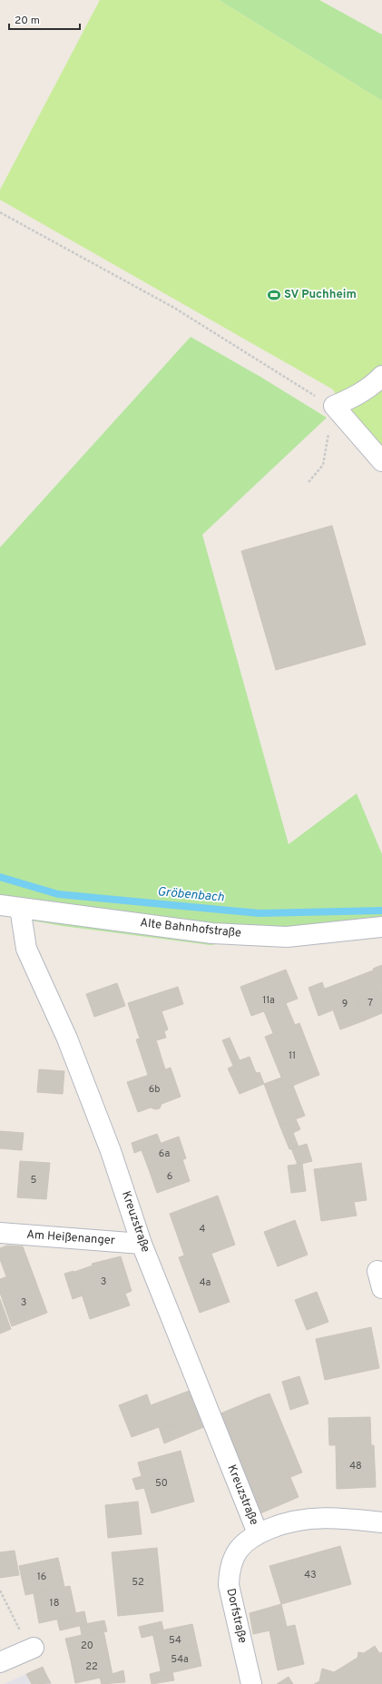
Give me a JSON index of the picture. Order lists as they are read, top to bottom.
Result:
{
  "streets": {
    "street": [
      "Alte Bahnhofstraße",
      "Kreuzstraße",
      "Am Heißenanger",
      "Dorfstraße"
    ]
  },
  "crossings": [
    ["Alte Bahnhofstraße", "Kreuzstraße"],
    ["Kreuzstraße", "Am Heißenanger"],
    ["Kreuzstraße", "Dorfstraße"]
  ],
  "water": ["Gröbenbach"],
  "places": {
    "sports": ["SV Puchheim"]
  },
  "house_numbers": [
    "11a",
    "7",
    "9",
    "11",
    "6b",
    "6a",
    "6",
    "5",
    "4",
    "3",
    "4a",
    "3",
    "48",
    "50",
    "43",
    "16",
    "52",
    "18",
    "54",
    "20",
    "54a",
    "22"
  ],
  "scale_bar": "20 m"
}
